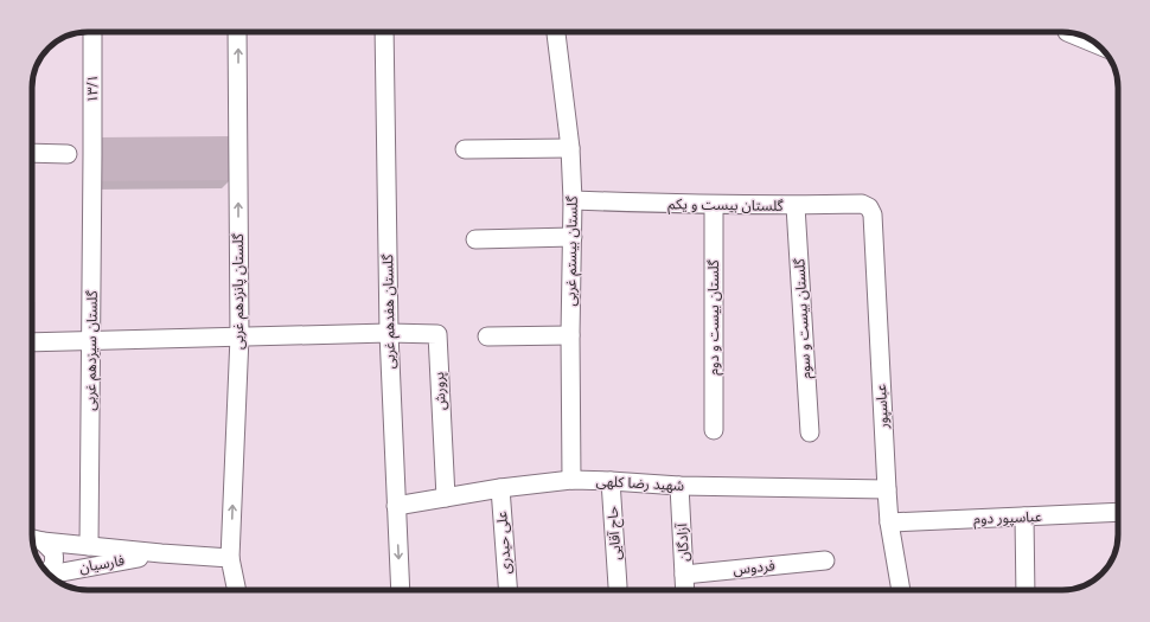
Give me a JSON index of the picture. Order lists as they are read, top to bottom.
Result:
{
  "streets": {
    "street": [
      "۱۳/۱",
      "گلستان بیست و یکم",
      "گلستان بیستم غربی",
      "گلستان پانزدهم غربی",
      "گلستان هفدهم غربی",
      "گلستان بیست و دوم",
      "گلستان بیست و سوم",
      "گلستان سیزدهم غربی",
      "پرورش",
      "عباسپور",
      "شهید رضا کلهی",
      "عباسپور دوم",
      "حاج آقایی",
      "علی حیدری",
      "آزادگان",
      "فارسیان",
      "فردوس"
    ]
  },
  "crossings": [
    ["۱۳/۱", "گلستان سیزدهم غربی"],
    ["گلستان بیست و یکم", "گلستان بیستم غربی"],
    ["گلستان بیست و یکم", "گلستان بیست و دوم"],
    ["گلستان بیست و یکم", "گلستان بیست و سوم"],
    ["گلستان بیست و یکم", "عباسپور"],
    ["گلستان بیستم غربی", "شهید رضا کلهی"],
    ["گلستان پانزدهم غربی", "فارسیان"],
    ["گلستان هفدهم غربی", "پرورش"],
    ["گلستان هفدهم غربی", "شهید رضا کلهی"],
    ["گلستان سیزدهم غربی", "فارسیان"],
    ["پرورش", "شهید رضا کلهی"],
    ["عباسپور", "شهید رضا کلهی"],
    ["عباسپور", "عباسپور دوم"],
    ["شهید رضا کلهی", "حاج آقایی"],
    ["شهید رضا کلهی", "علی حیدری"],
    ["شهید رضا کلهی", "آزادگان"],
    ["آزادگان", "فردوس"]
  ],
  "one_way": ["گلستان پانزدهم غربی"]
}
